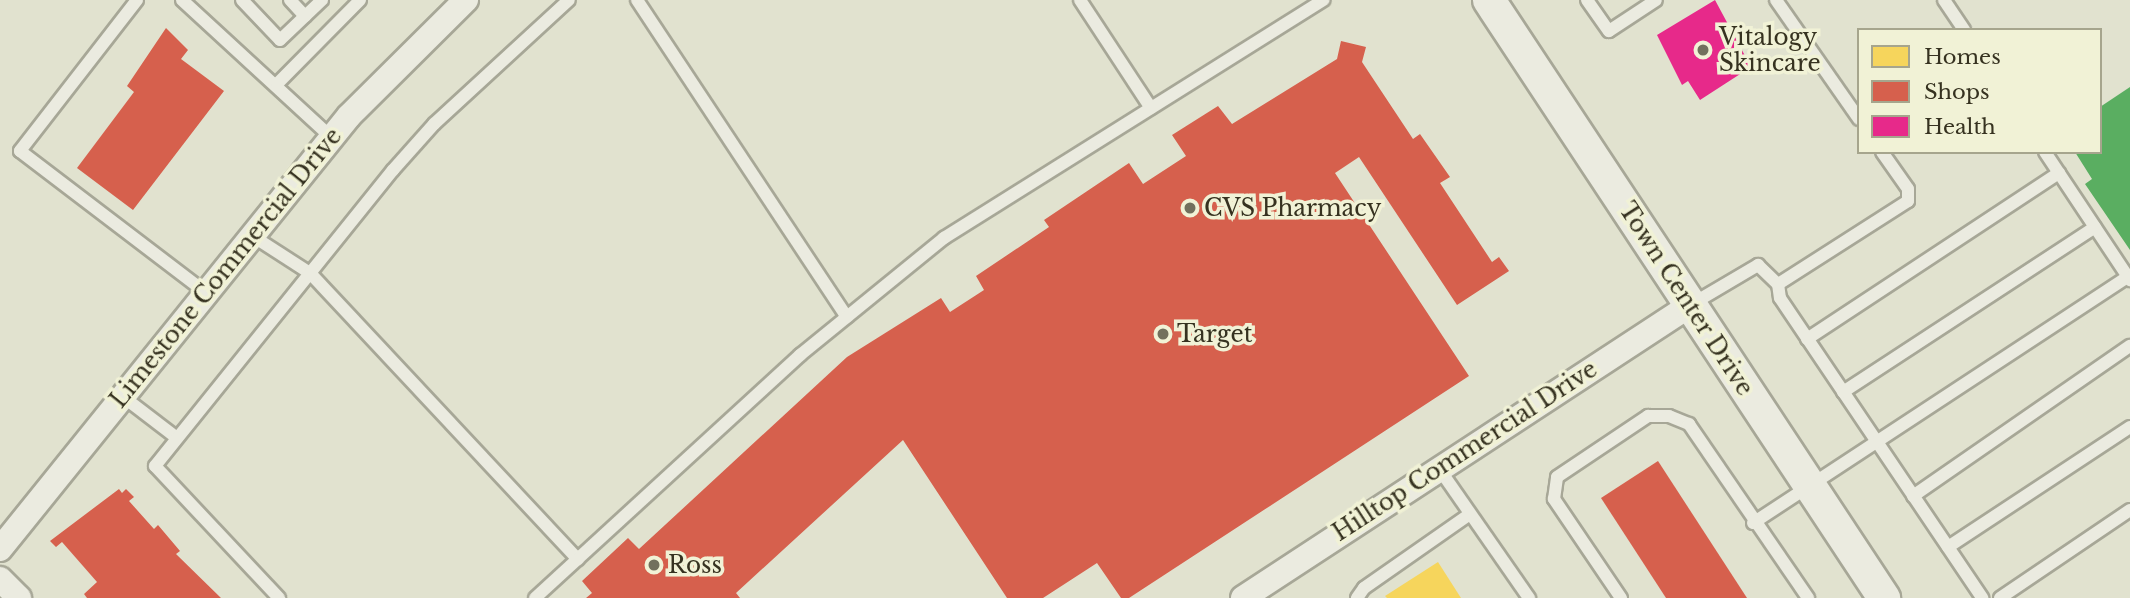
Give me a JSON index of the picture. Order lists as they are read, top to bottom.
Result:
{
  "streets": {
    "street": ["Limestone Commercial Drive", "Town Center Drive", "Hilltop Commercial Drive"]
  },
  "crossings": [
    ["Town Center Drive", "Hilltop Commercial Drive"]
  ],
  "places": [
    "Vitalogy Skincare",
    "CVS Pharmacy",
    "Target",
    "Ross"
  ],
  "legend": ["Homes", "Shops", "Health"]
}
